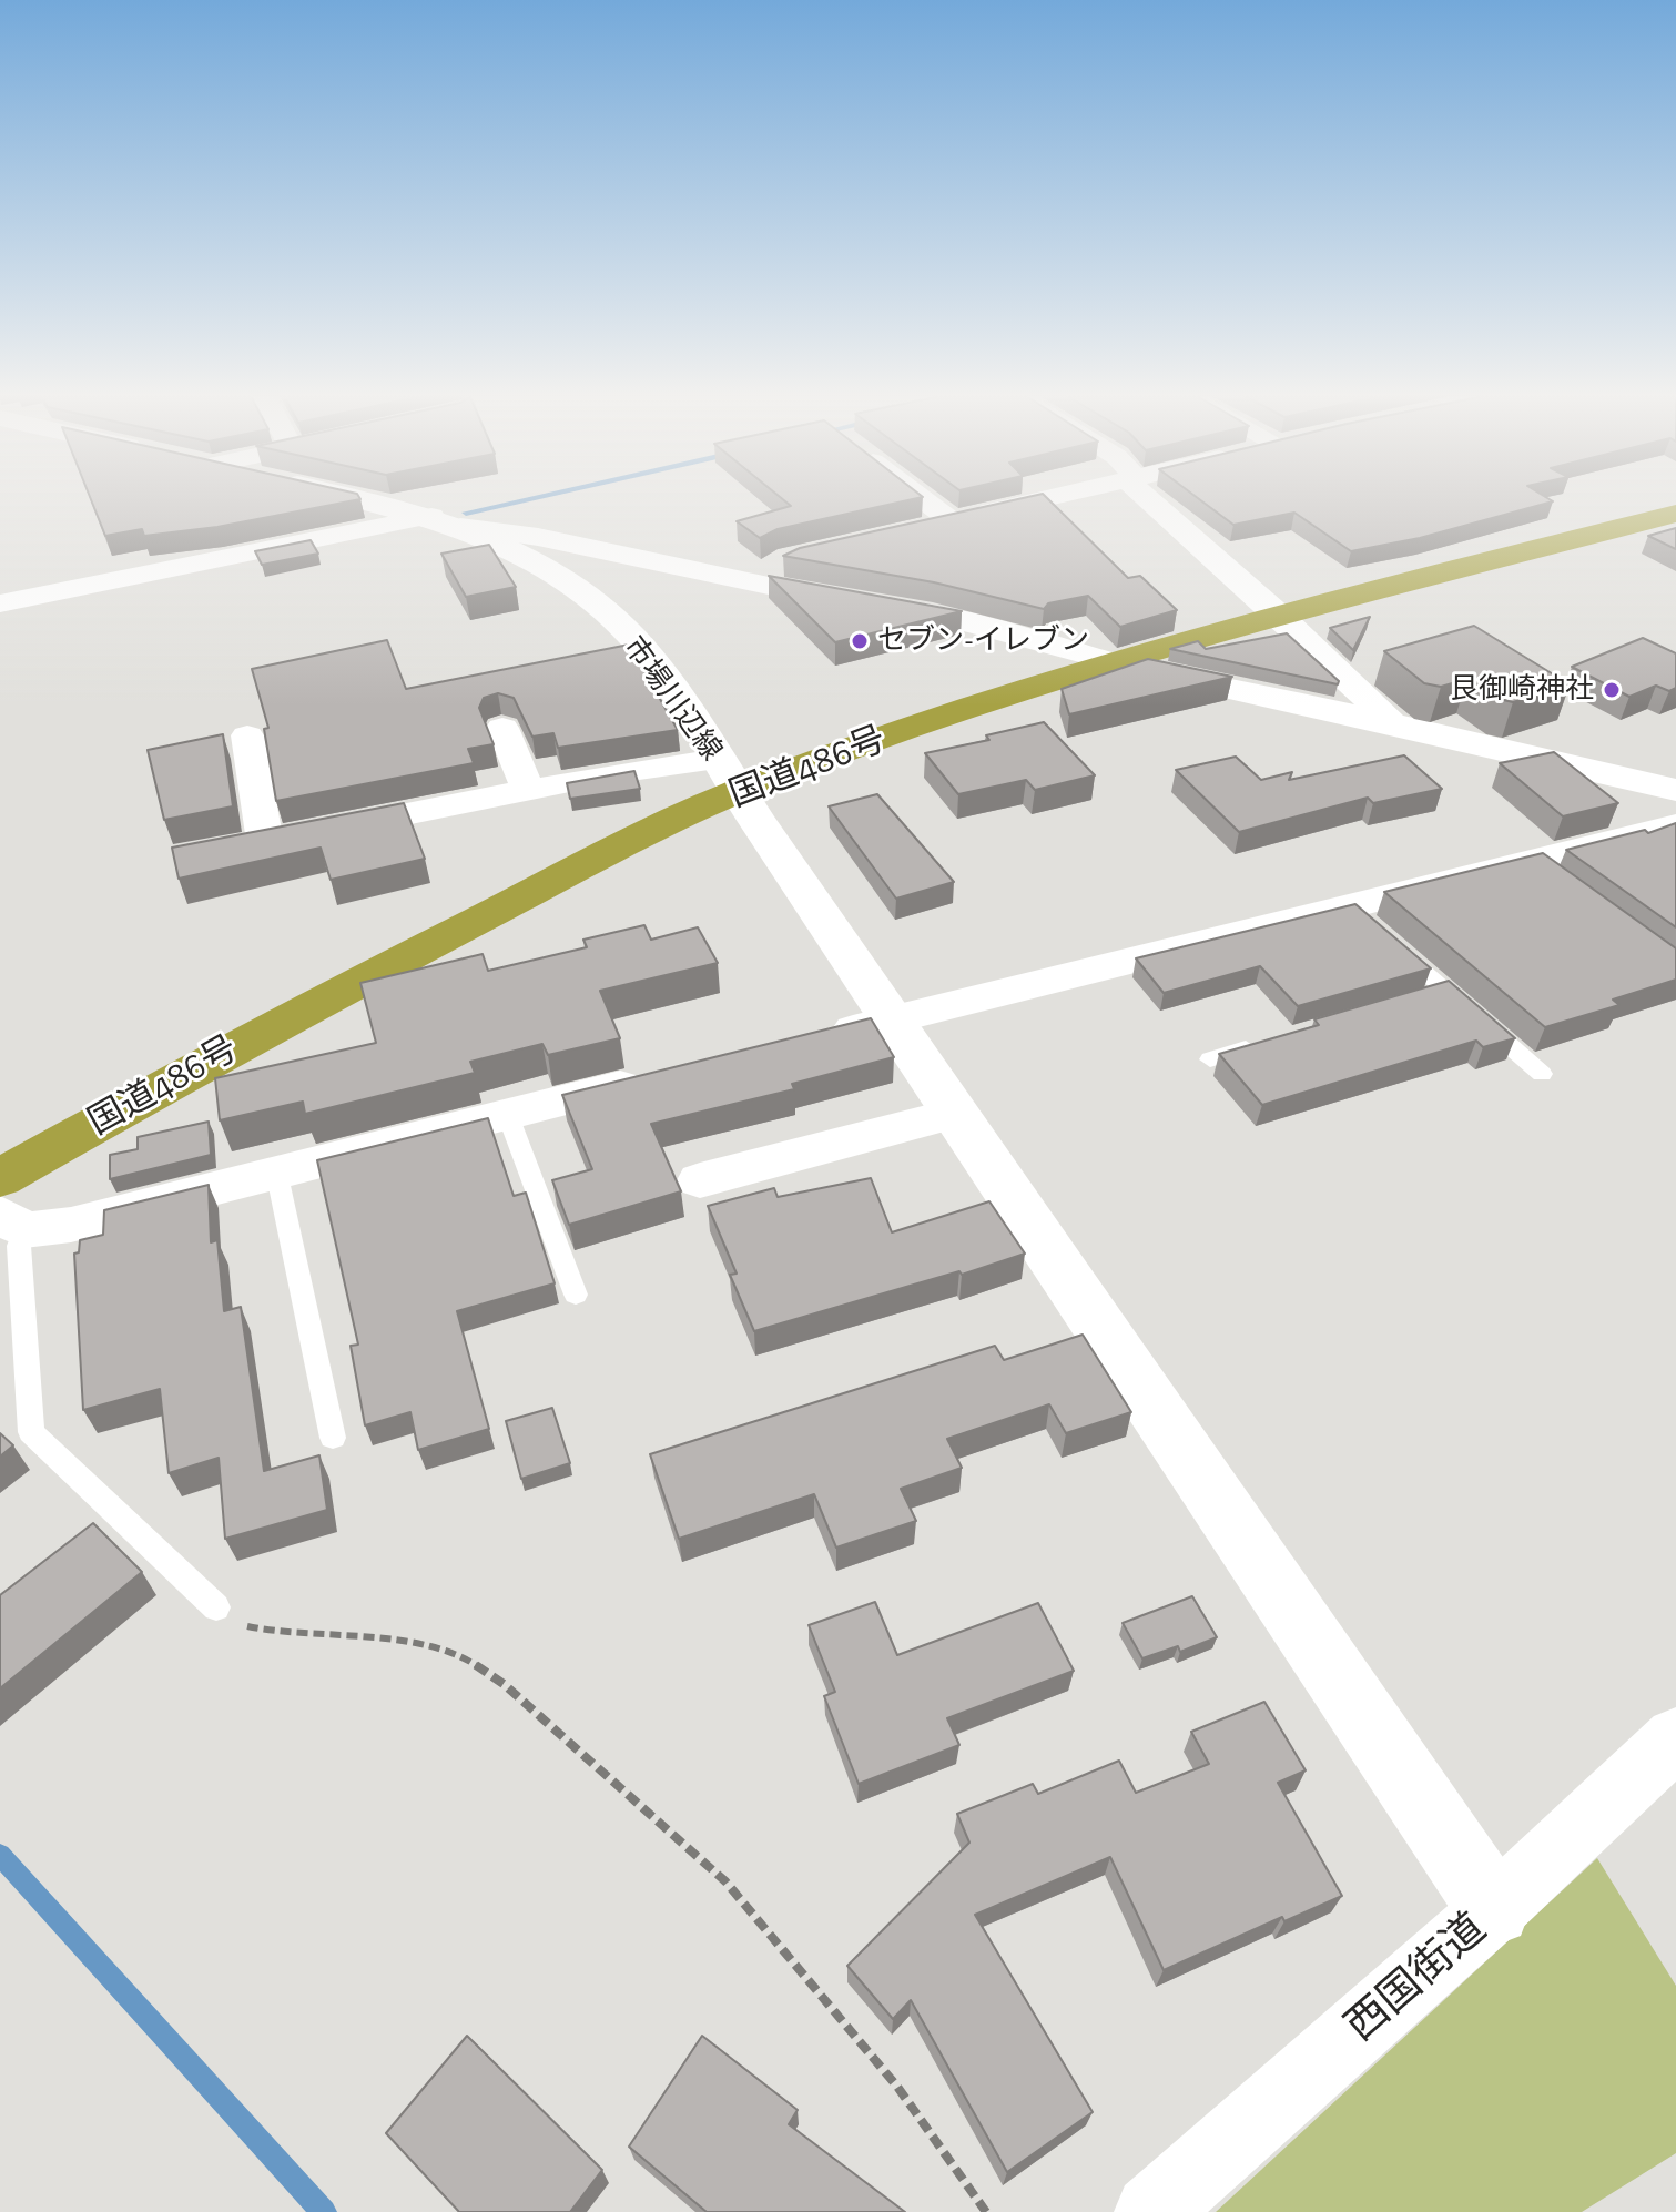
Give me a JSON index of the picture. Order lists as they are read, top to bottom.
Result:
{
  "streets": {
    "highway": ["国道486号"],
    "main road": ["市場川辺線"],
    "street": ["西国街道"]
  },
  "crossings": [
    ["市場川辺線", "国道486号"],
    ["市場川辺線", "西国街道"]
  ],
  "places": ["セブン-イレブン", "艮御崎神社"]
}
